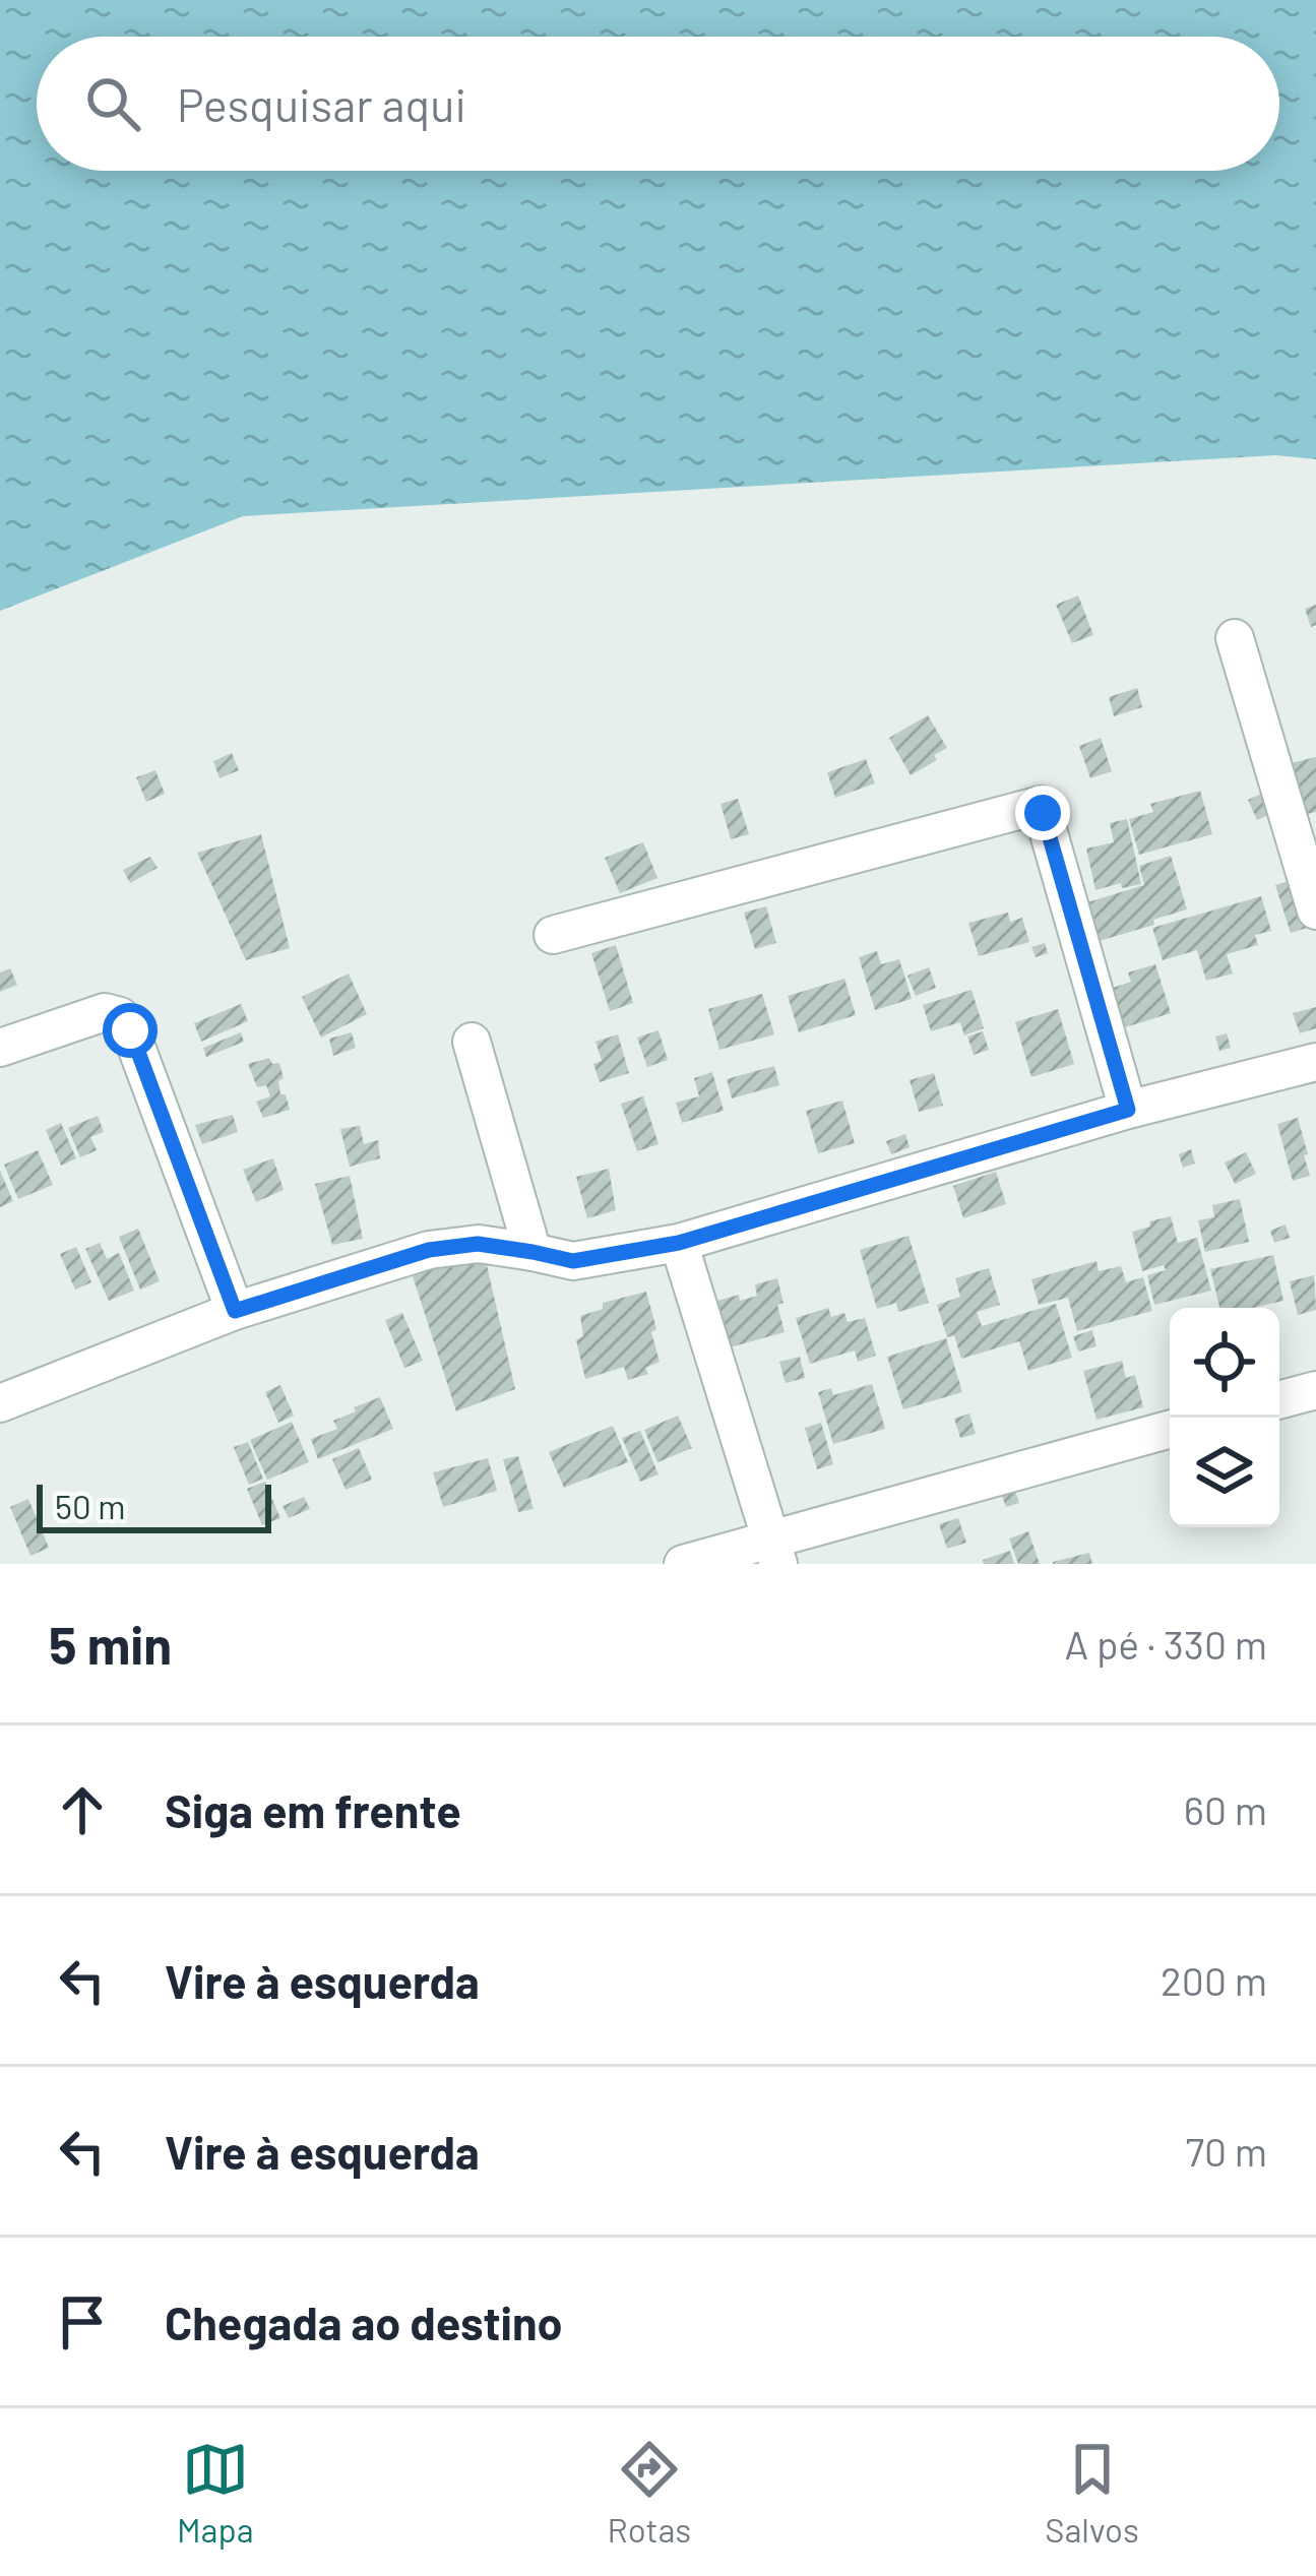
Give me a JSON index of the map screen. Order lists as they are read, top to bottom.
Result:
{
  "scale_bar": "50 m",
  "page": {
    "search": "Pesquisar aqui",
    "scale": "50 m",
    "heading": ["5 min", "A pé · 330 m"],
    "list": [
      ["Siga em frente", "60 m"],
      ["Vire à esquerda", "200 m"],
      ["Vire à esquerda", "70 m"],
      "Chegada ao destino"
    ],
    "nav": ["Mapa", "Rotas", "Salvos"]
  }
}
